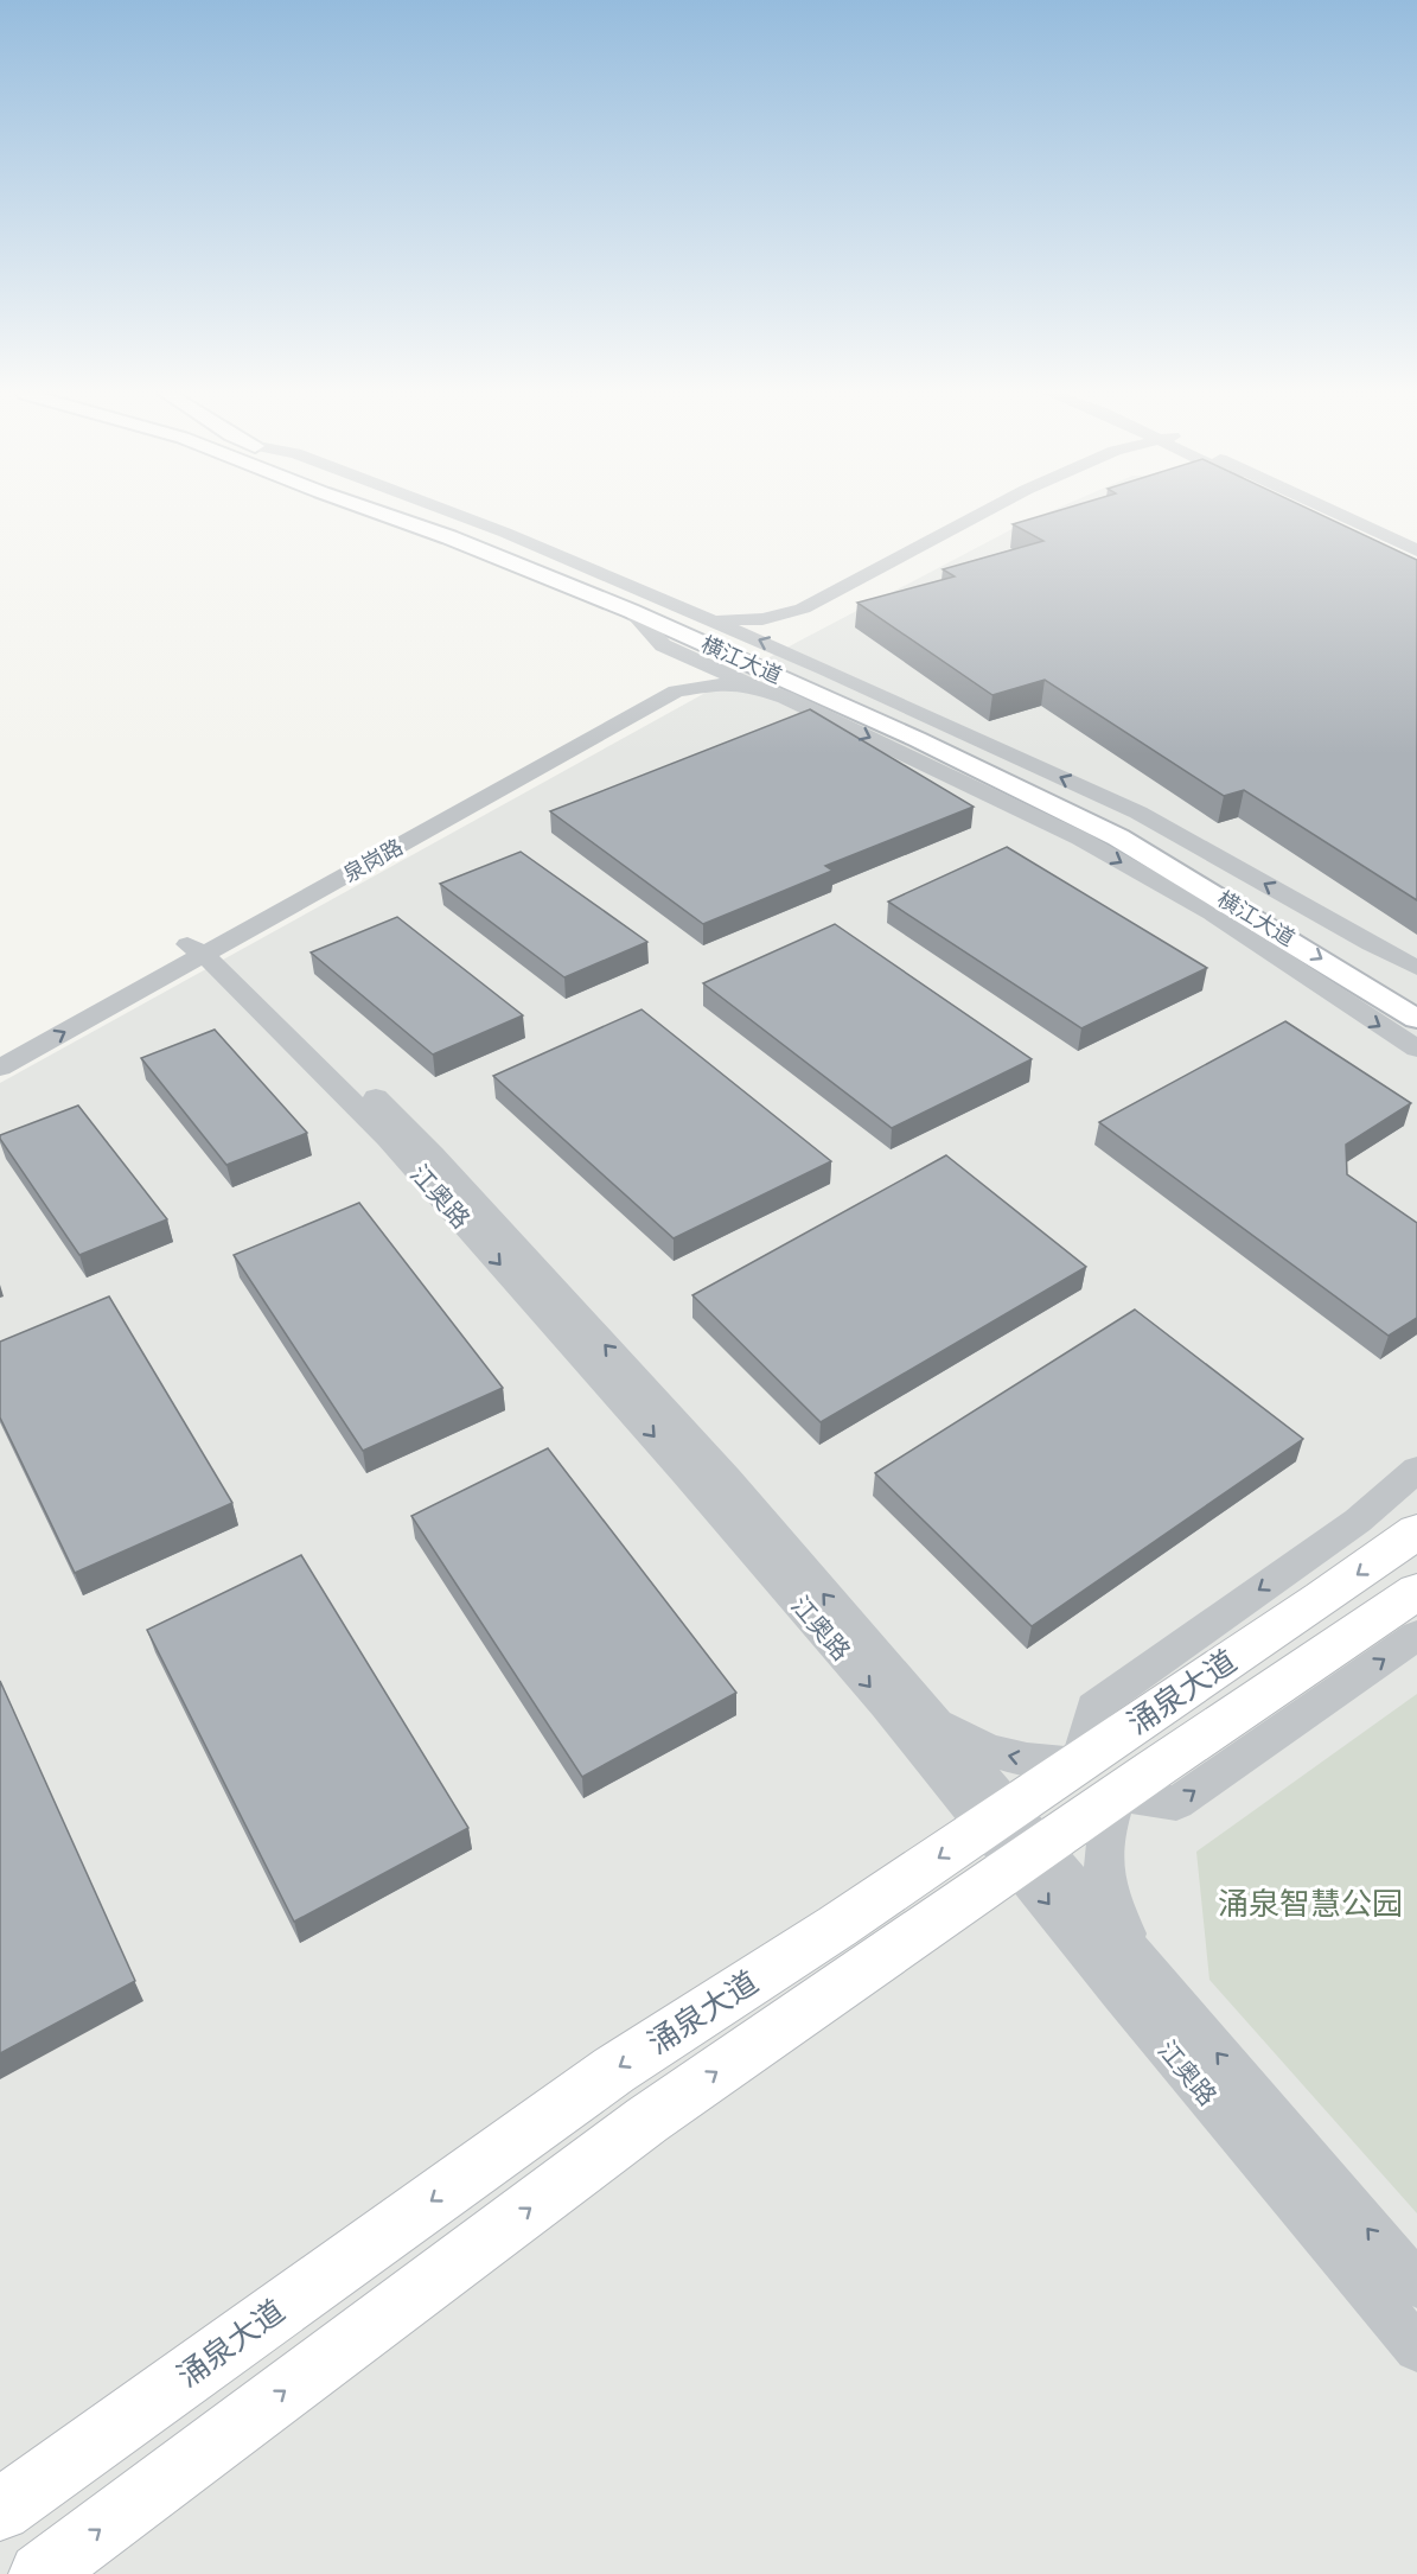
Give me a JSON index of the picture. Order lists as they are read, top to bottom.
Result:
{
  "streets": {
    "main road": ["横江大道", "涌泉大道"],
    "street": ["泉岗路", "江奥路"]
  },
  "crossings": [
    ["泉岗路", "江奥路"],
    ["江奥路", "涌泉大道"]
  ],
  "parks": ["涌泉智慧公园"]
}
